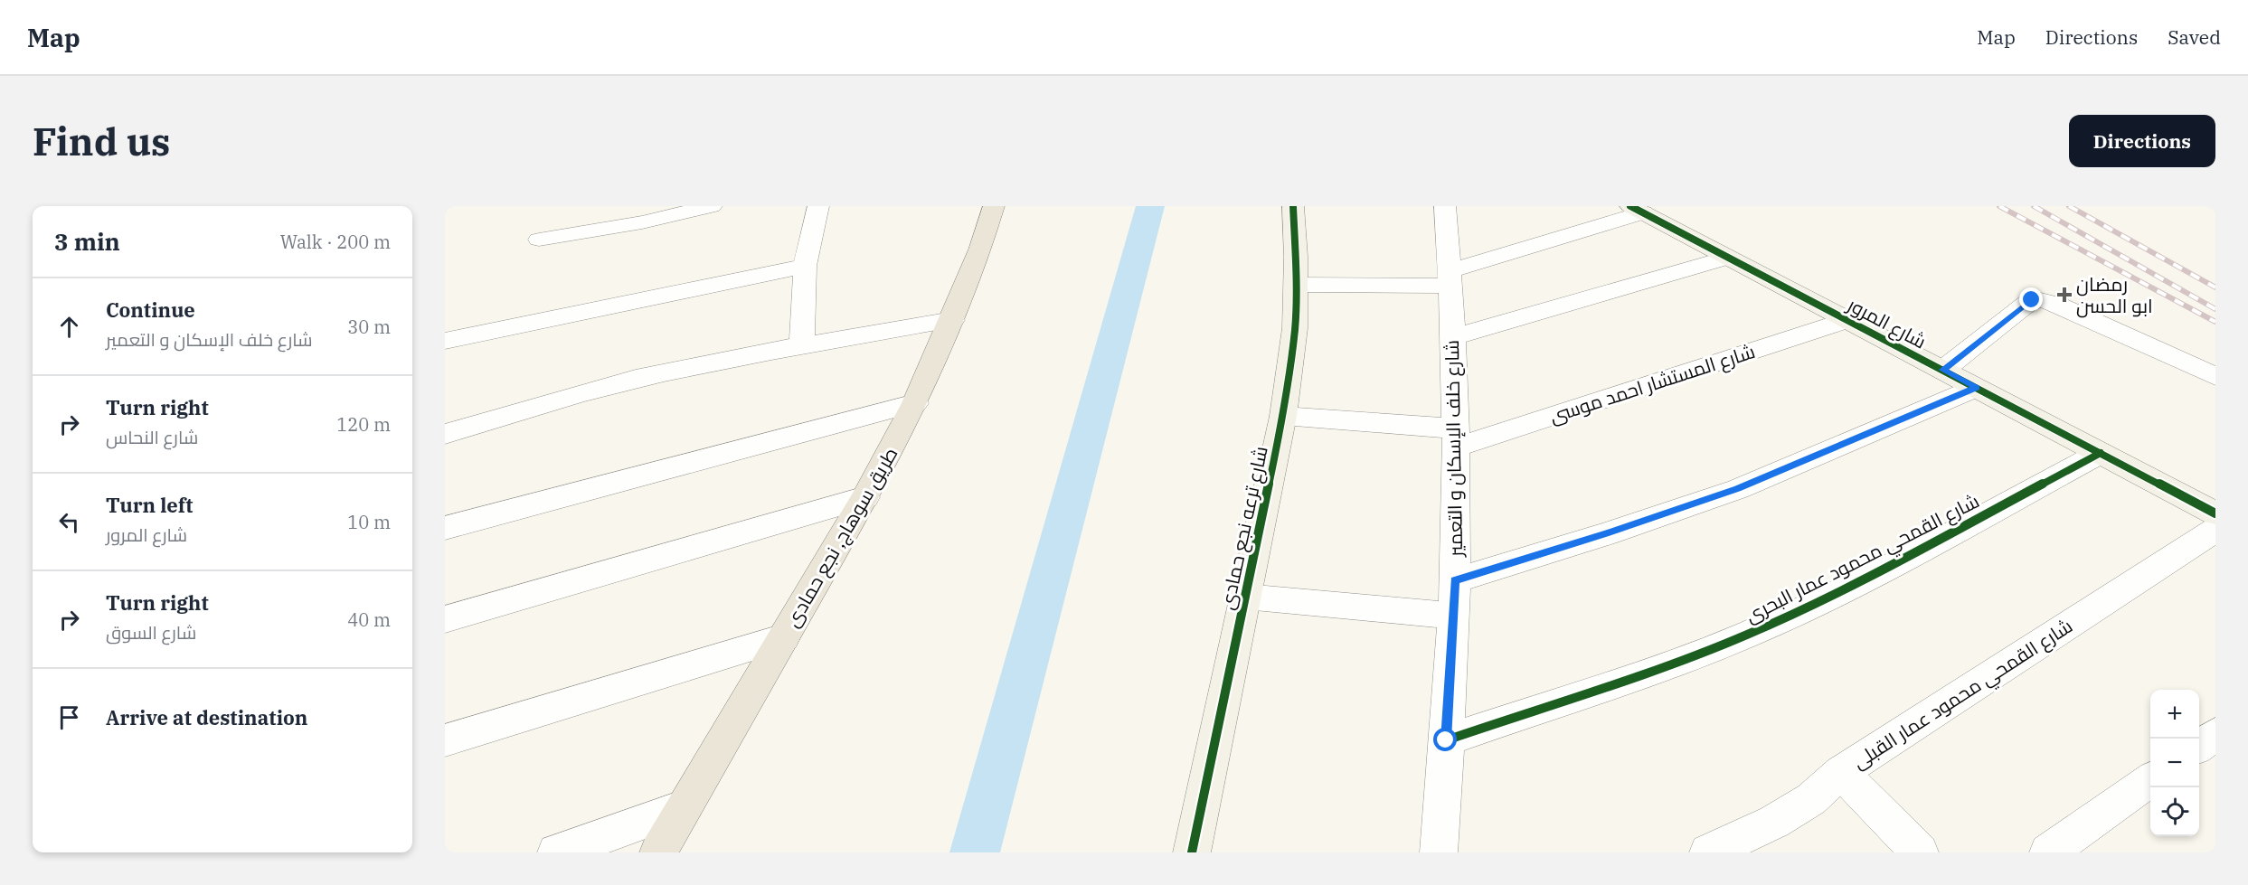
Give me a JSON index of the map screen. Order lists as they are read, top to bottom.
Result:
{
  "streets": {
    "main road": ["طريق سوهاج, نجع حمادى"],
    "street": [
      "شارع المرور",
      "شارع المستشار احمد موسى",
      "شارع خلف الإسكان و التعمير",
      "شارع ترعه نجع حمادى",
      "شارع القمحي محمود عمار البحرى",
      "شارع القمحي محمود عمار القبلى"
    ]
  },
  "crossings": [
    ["شارع المرور", "شارع المستشار احمد موسى"],
    ["شارع المرور", "شارع القمحي محمود عمار البحرى"],
    ["شارع المستشار احمد موسى", "شارع خلف الإسكان و التعمير"],
    ["شارع خلف الإسكان و التعمير", "شارع القمحي محمود عمار البحرى"]
  ],
  "places": {
    "health": ["رمضان ابو الحسن"]
  },
  "page": {
    "header": "Map",
    "nav": ["Map", "Directions", "Saved"],
    "buttons": "Directions",
    "title": "Find us",
    "heading": ["3 min", "Walk · 200 m"],
    "list": [
      ["Continue", "شارع خلف الإسكان و التعمير", "30 m"],
      ["Turn right", "شارع النحاس", "120 m"],
      ["Turn left", "شارع المرور", "10 m"],
      ["Turn right", "شارع السوق", "40 m"],
      "Arrive at destination"
    ],
    "map_buttons": ["+", "−"]
  }
}
